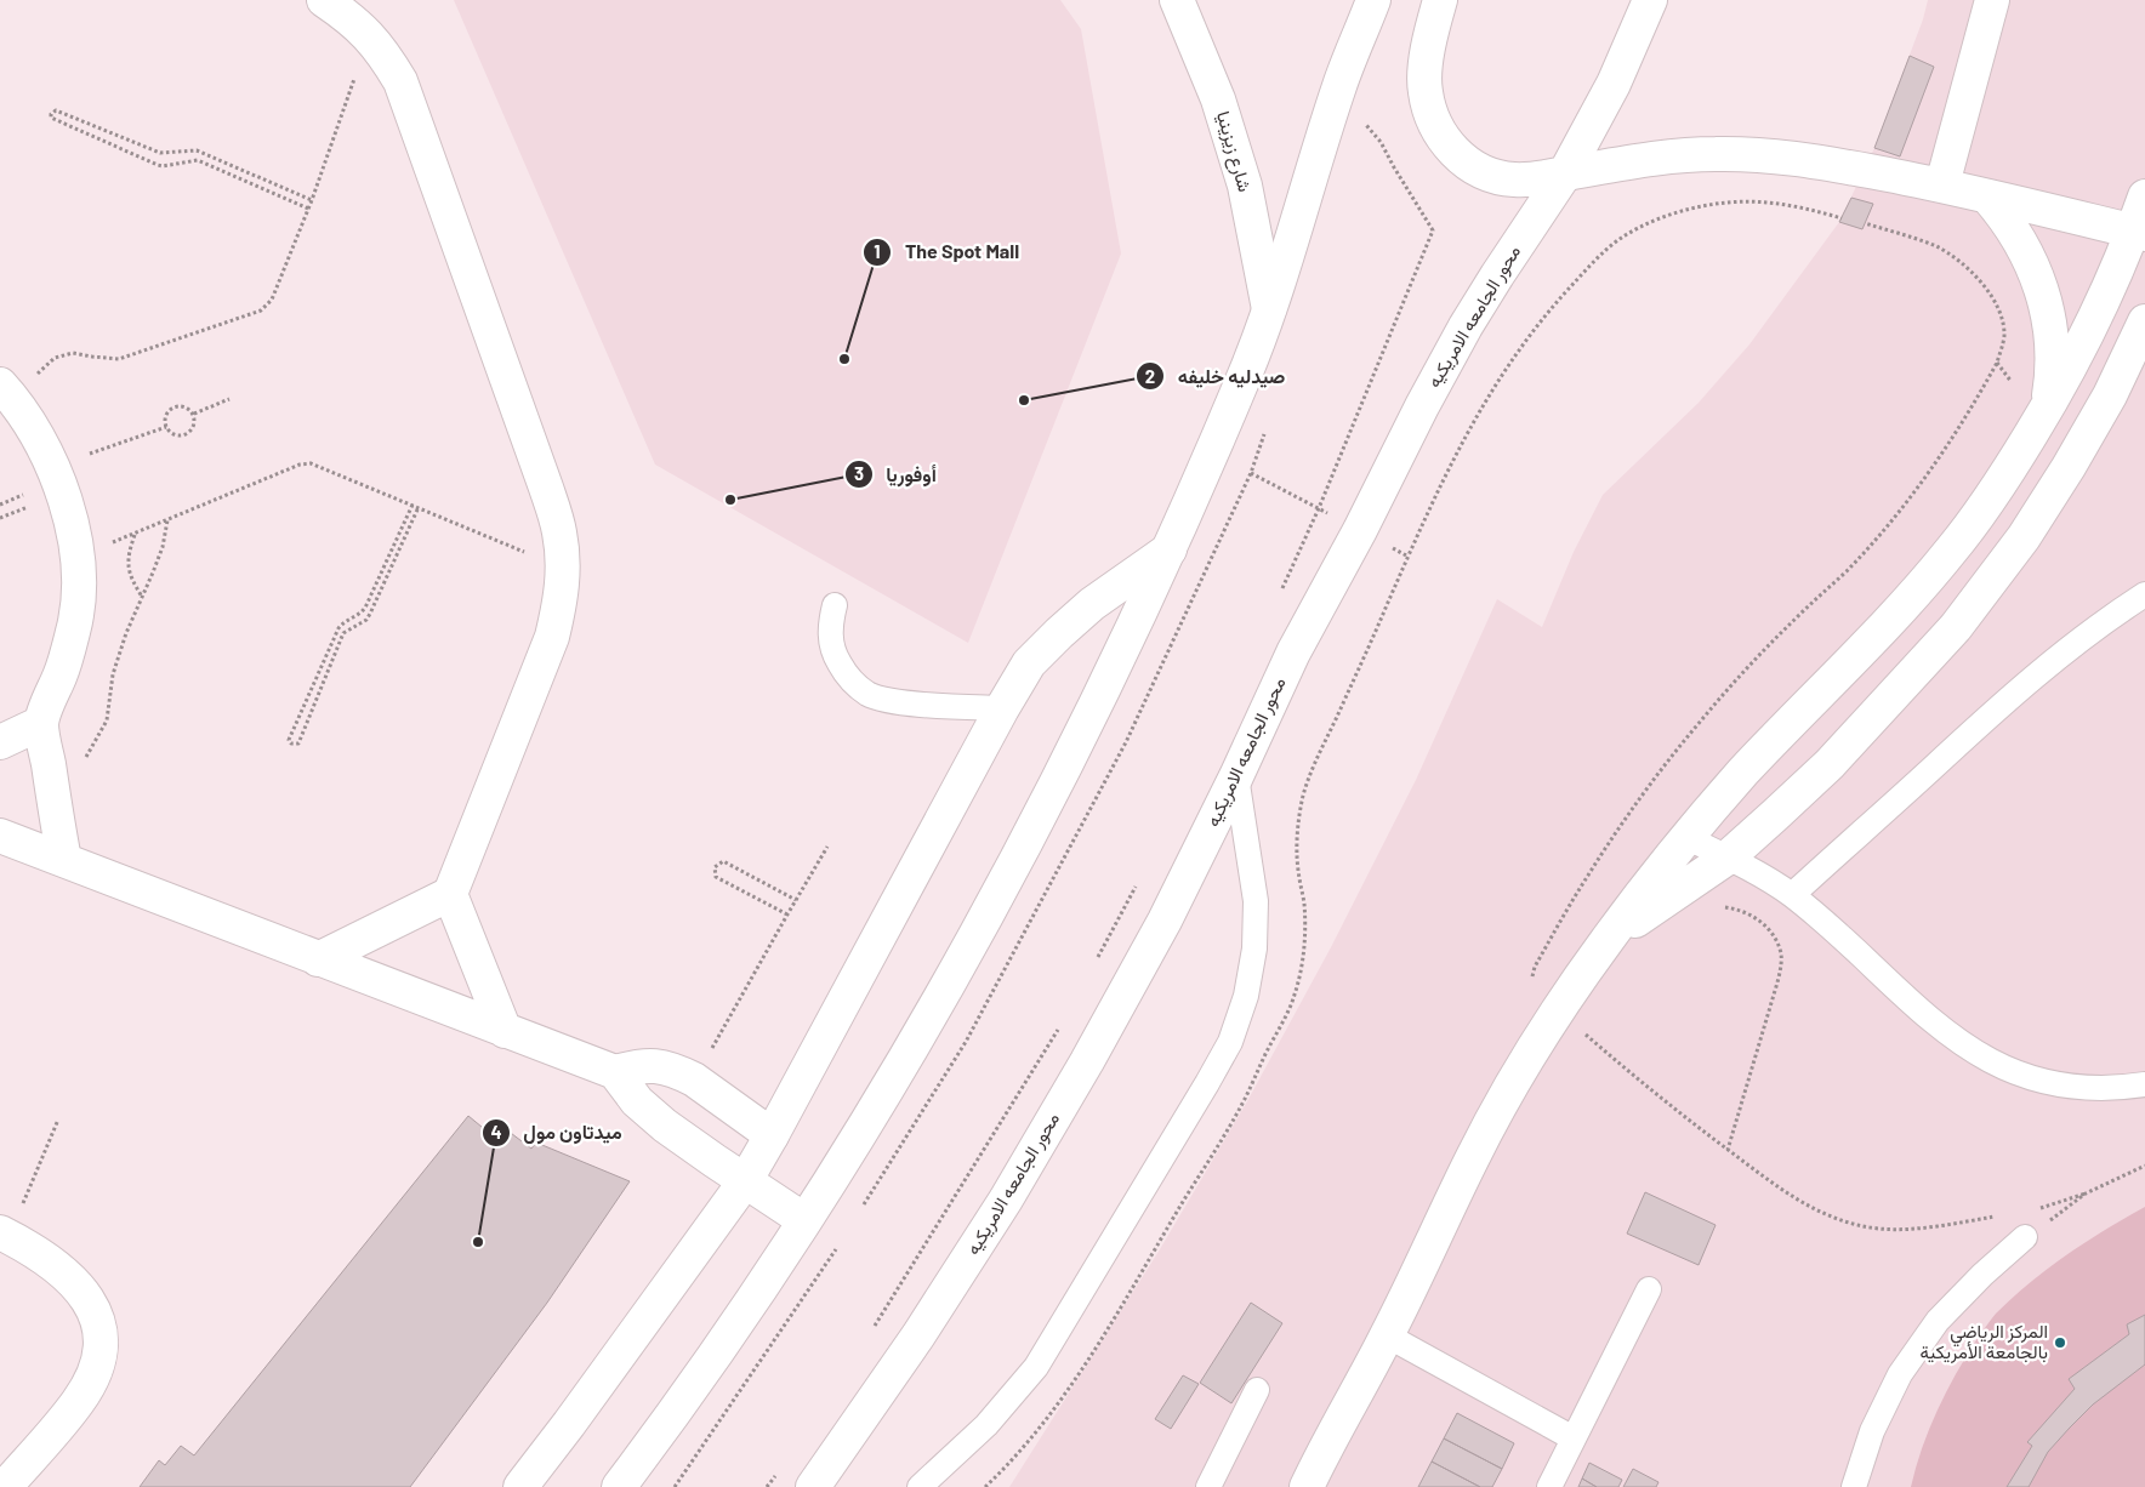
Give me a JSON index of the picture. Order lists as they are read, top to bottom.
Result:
{
  "streets": {
    "street": ["شارع زيزينيا", "محور الجامعه الامريكيه"]
  },
  "places": [
    "The Spot Mall",
    "صيدليه خليفه",
    "أوفوريا",
    "ميدتاون مول",
    "المركز الرياضي بالجامعة الأمريكية"
  ]
}
